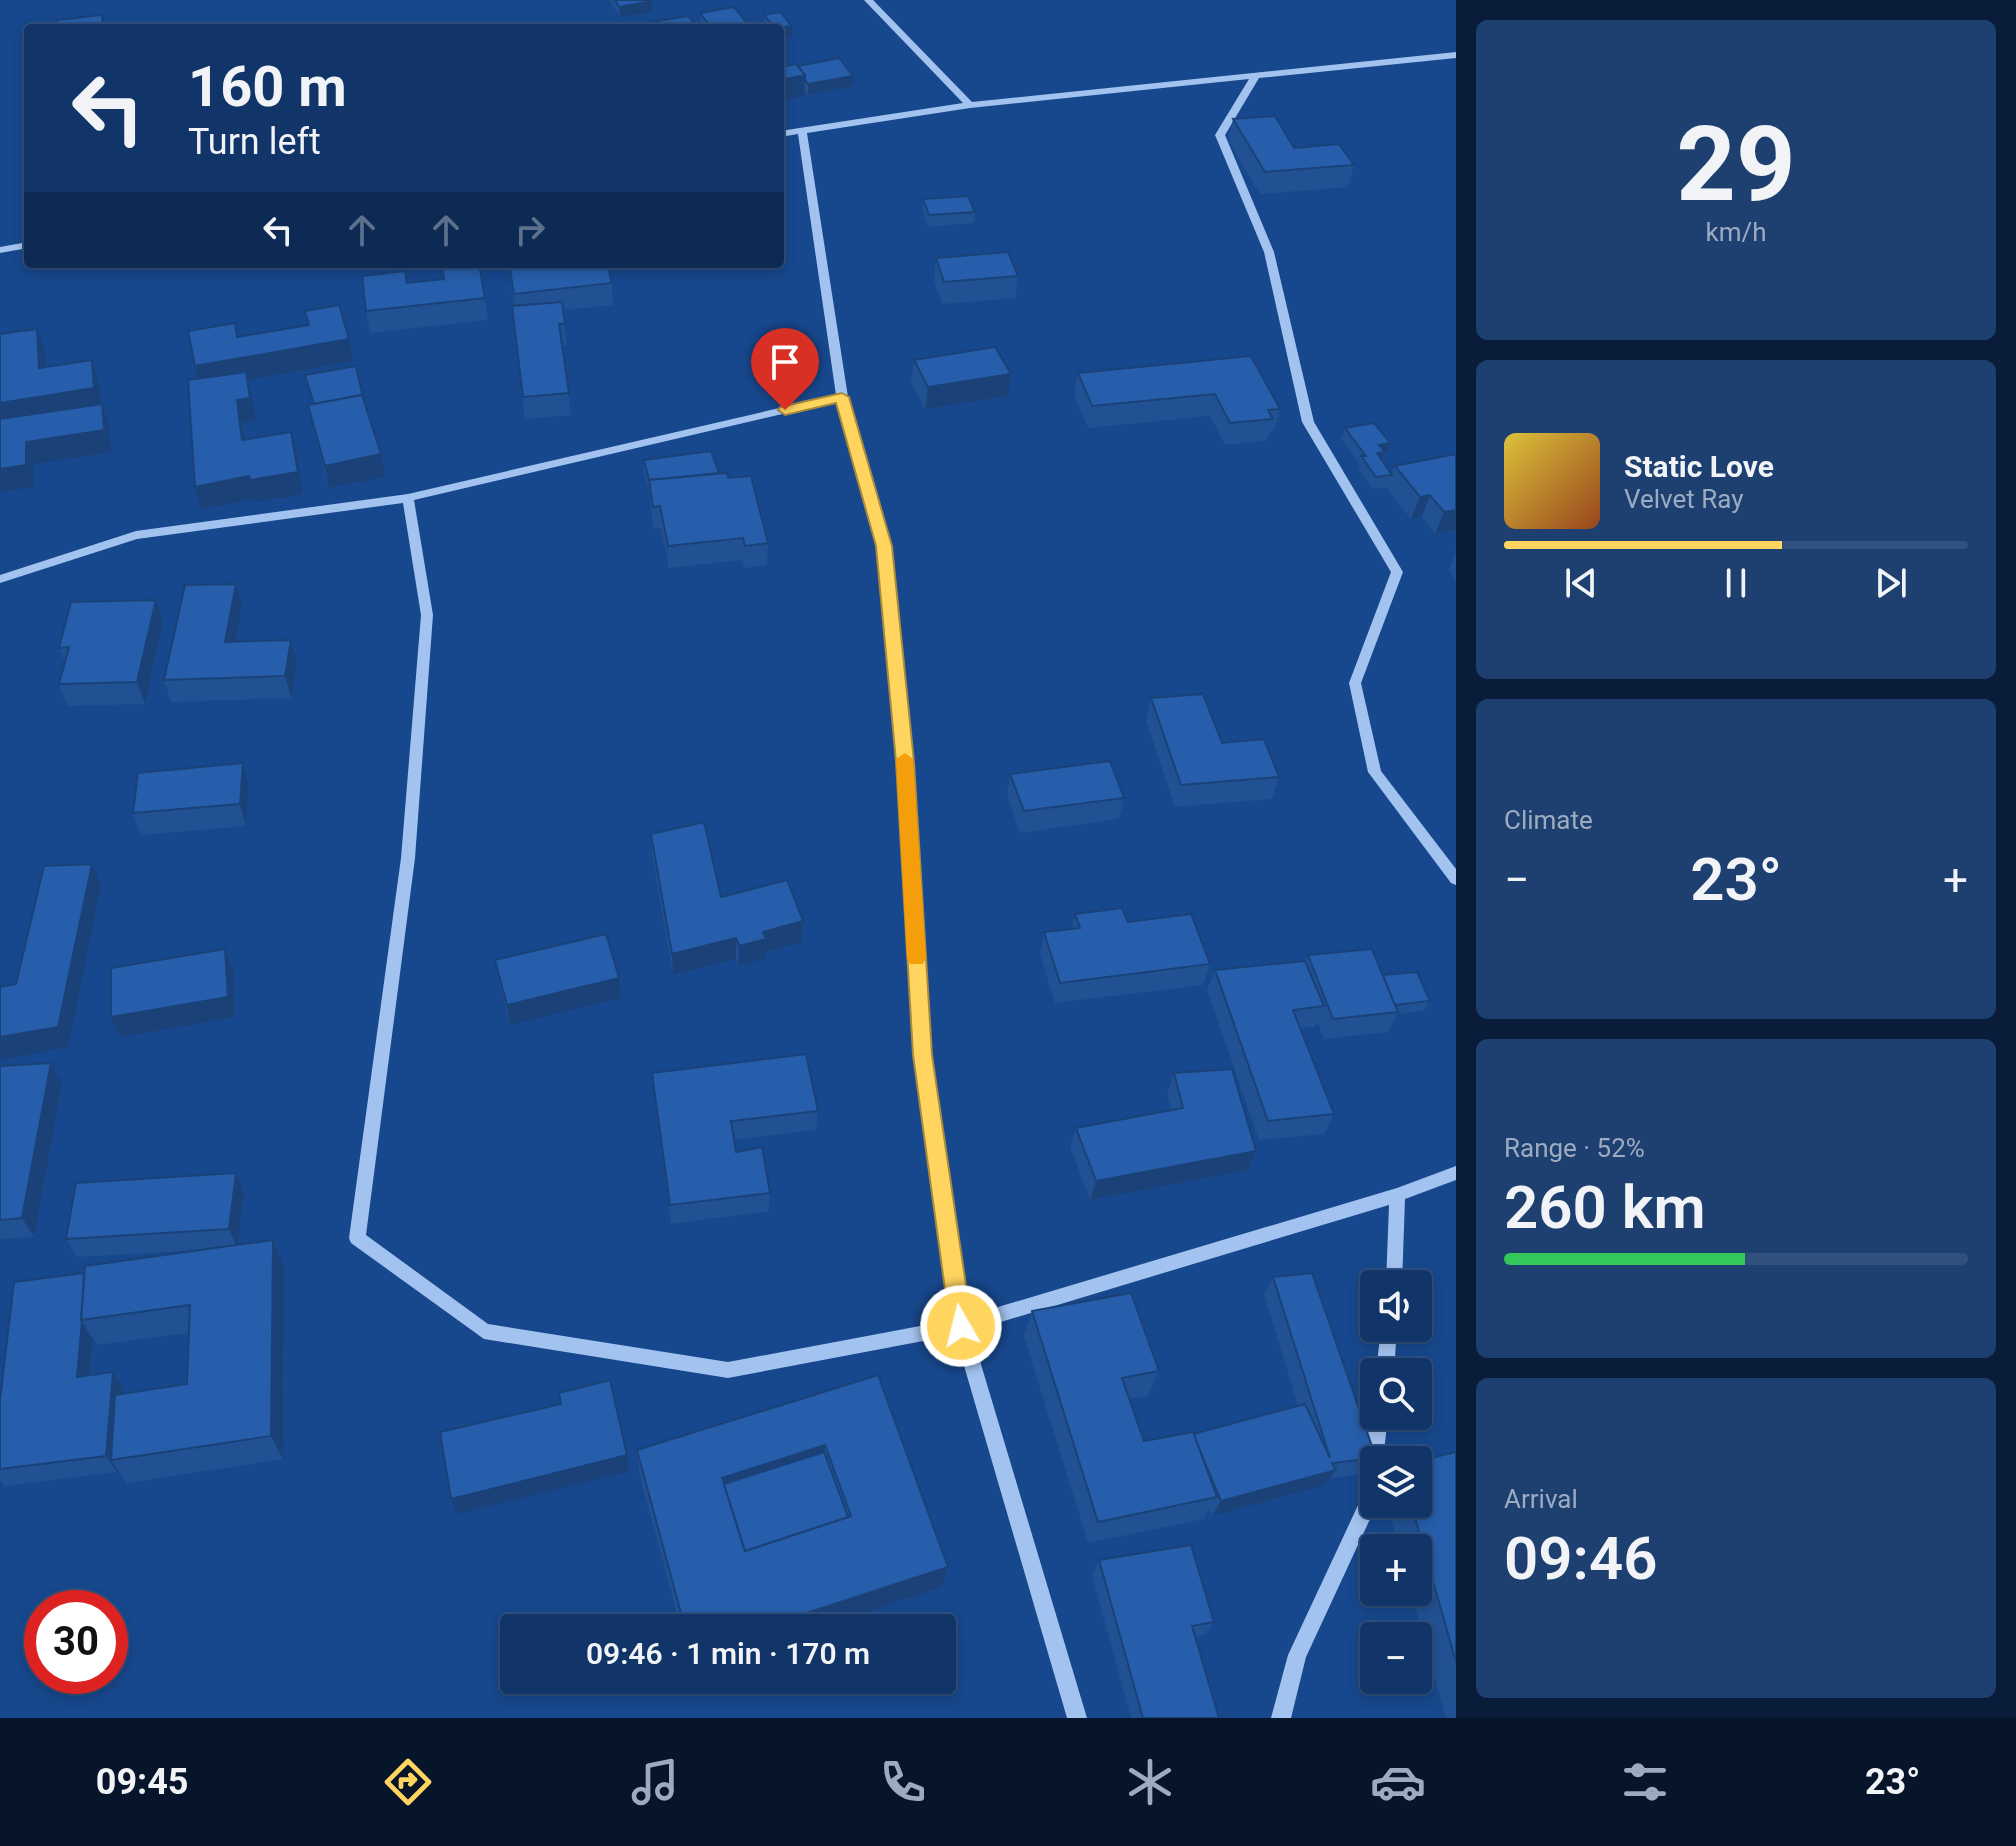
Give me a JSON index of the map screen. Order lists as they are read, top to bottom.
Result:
{
  "page": {
    "tile": [
      ["29", "km/h"],
      "Climate",
      ["Range · 52%", "260 km"],
      ["Arrival", "09:46"]
    ],
    "turn": ["160 m", "Turn left"],
    "song": ["Static Love", "Velvet Ray"],
    "heat": ["−", "23°", "+"],
    "map_buttons": ["+", "−"],
    "limit": "30",
    "trip": "09:46 · 1 min · 170 m",
    "tabs": ["09:45", "23°"]
  }
}
